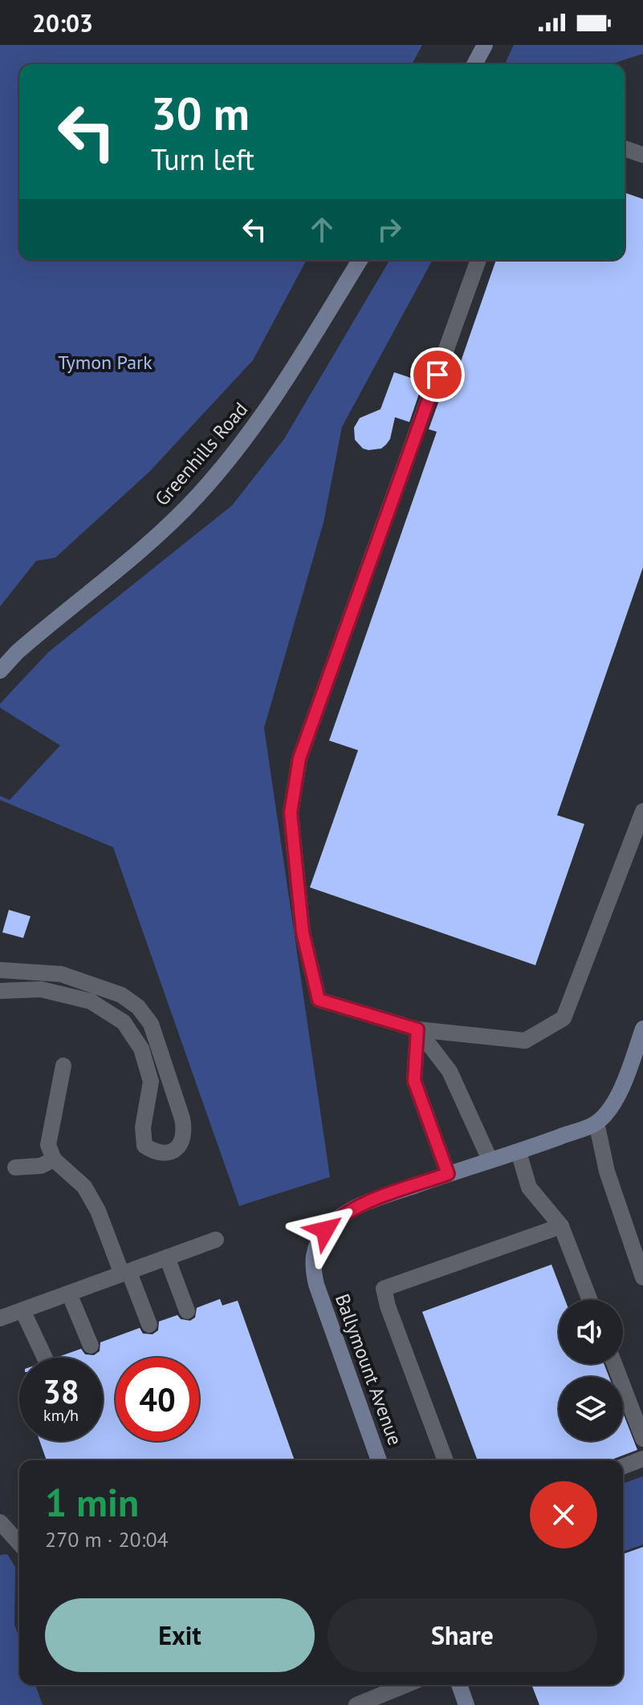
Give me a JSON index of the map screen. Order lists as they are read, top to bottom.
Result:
{
  "streets": {
    "street": ["Greenhills Road", "Ballymount Avenue"]
  },
  "parks": ["Tymon Park"],
  "page": {
    "status": "20:03",
    "turn": ["30 m", "Turn left"],
    "speed": "38 km/h",
    "limit": "40",
    "heading": ["1 min", "270 m · 20:04"],
    "buttons": ["Exit", "Share"]
  }
}
